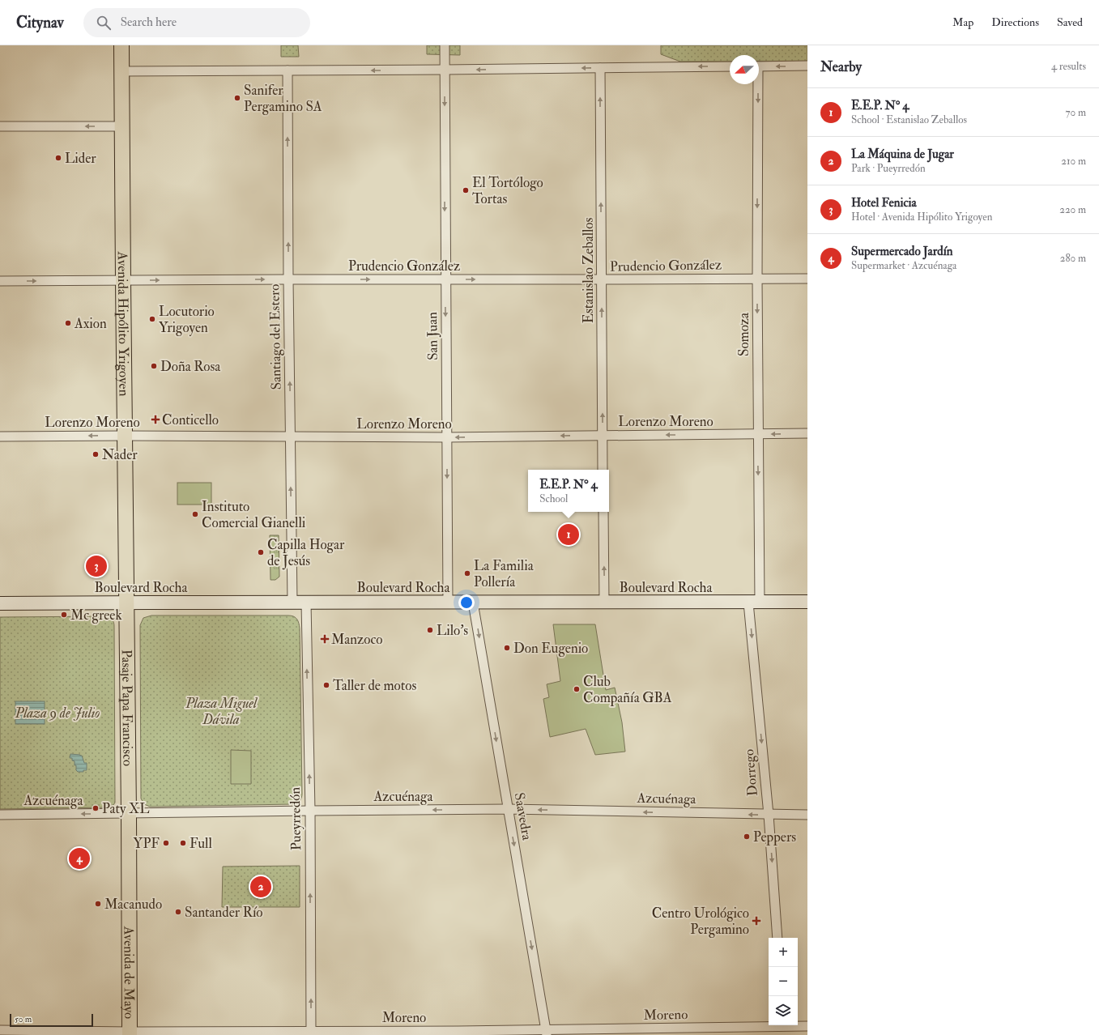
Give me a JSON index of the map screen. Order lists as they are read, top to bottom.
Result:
{
  "streets": {
    "main road": [
      "Avenida Hipólito Yrigoyen",
      "Boulevard Rocha",
      "Pasaje Papa Francisco",
      "Avenida de Mayo"
    ],
    "street": [
      "Prudencio González",
      "Estanislao Zeballos",
      "Somoza",
      "San Juan",
      "Santiago del Estero",
      "Lorenzo Moreno",
      "Dorrego",
      "Azcuénaga",
      "Saavedra",
      "Pueyrredón",
      "Moreno"
    ]
  },
  "crossings": [
    ["Prudencio González", "Estanislao Zeballos"],
    ["Prudencio González", "Avenida Hipólito Yrigoyen"],
    ["Prudencio González", "Somoza"],
    ["Prudencio González", "San Juan"],
    ["Prudencio González", "Santiago del Estero"],
    ["Estanislao Zeballos", "Lorenzo Moreno"],
    ["Avenida Hipólito Yrigoyen", "Lorenzo Moreno"],
    ["Avenida Hipólito Yrigoyen", "Boulevard Rocha"],
    ["Avenida Hipólito Yrigoyen", "Pasaje Papa Francisco"],
    ["Somoza", "Lorenzo Moreno"],
    ["Somoza", "Boulevard Rocha"],
    ["Somoza", "Dorrego"],
    ["San Juan", "Lorenzo Moreno"],
    ["San Juan", "Boulevard Rocha"],
    ["Santiago del Estero", "Lorenzo Moreno"],
    ["Santiago del Estero", "Boulevard Rocha"],
    ["Boulevard Rocha", "Pasaje Papa Francisco"],
    ["Boulevard Rocha", "Dorrego"],
    ["Boulevard Rocha", "Saavedra"],
    ["Boulevard Rocha", "Pueyrredón"],
    ["Pasaje Papa Francisco", "Azcuénaga"],
    ["Pasaje Papa Francisco", "Avenida de Mayo"],
    ["Dorrego", "Azcuénaga"],
    ["Azcuénaga", "Saavedra"],
    ["Azcuénaga", "Pueyrredón"],
    ["Azcuénaga", "Avenida de Mayo"],
    ["Saavedra", "Moreno"],
    ["Pueyrredón", "Moreno"],
    ["Avenida de Mayo", "Moreno"]
  ],
  "one_way": [
    "Prudencio González",
    "Estanislao Zeballos",
    "Somoza",
    "San Juan",
    "Santiago del Estero",
    "Lorenzo Moreno",
    "Dorrego",
    "Azcuénaga",
    "Saavedra",
    "Pueyrredón"
  ],
  "parks": ["Plaza Miguel Dávila", "Plaza 9 de Julio"],
  "places": {
    "other": [
      "Sanifer Pergamino SA",
      "Lider",
      "El Tortólogo Tortas",
      "Locutorio Yrigoyen",
      "Axion",
      "Doña Rosa",
      "Nader",
      "Instituto Comercial Gianelli",
      "Capilla Hogar de Jesús",
      "La Familia Pollería",
      "Mc greek",
      "Lilo's",
      "Don Eugenio",
      "Taller de motos",
      "Club Compañía GBA",
      "Paty XL",
      "Peppers",
      "YPF",
      "Full",
      "Macanudo",
      "Santander Río"
    ],
    "health": ["Conticello", "Manzoco", "Centro Urológico Pergamino"]
  },
  "scale_bar": "50 m",
  "north": "left",
  "page": {
    "header": "Citynav",
    "search": "Search here",
    "nav": ["Map", "Directions", "Saved"],
    "heading": ["Nearby", "4 results"],
    "list": [
      {
        "mark": "1",
        "name": "E.E.P. N° 4",
        "note": "School · Estanislao Zeballos",
        "value": "70 m"
      },
      {
        "mark": "2",
        "name": "La Máquina de Jugar",
        "note": "Park · Pueyrredón",
        "value": "210 m"
      },
      {
        "mark": "3",
        "name": "Hotel Fenicia",
        "note": "Hotel · Avenida Hipólito Yrigoyen",
        "value": "220 m"
      },
      {
        "mark": "4",
        "name": "Supermercado Jardín",
        "note": "Supermarket · Azcuénaga",
        "value": "280 m"
      }
    ],
    "popup": ["E.E.P. N° 4", "School"],
    "pins": [
      "1",
      "3",
      "4",
      "2"
    ],
    "map_buttons": ["+", "−"],
    "scale": "50 m"
  }
}
